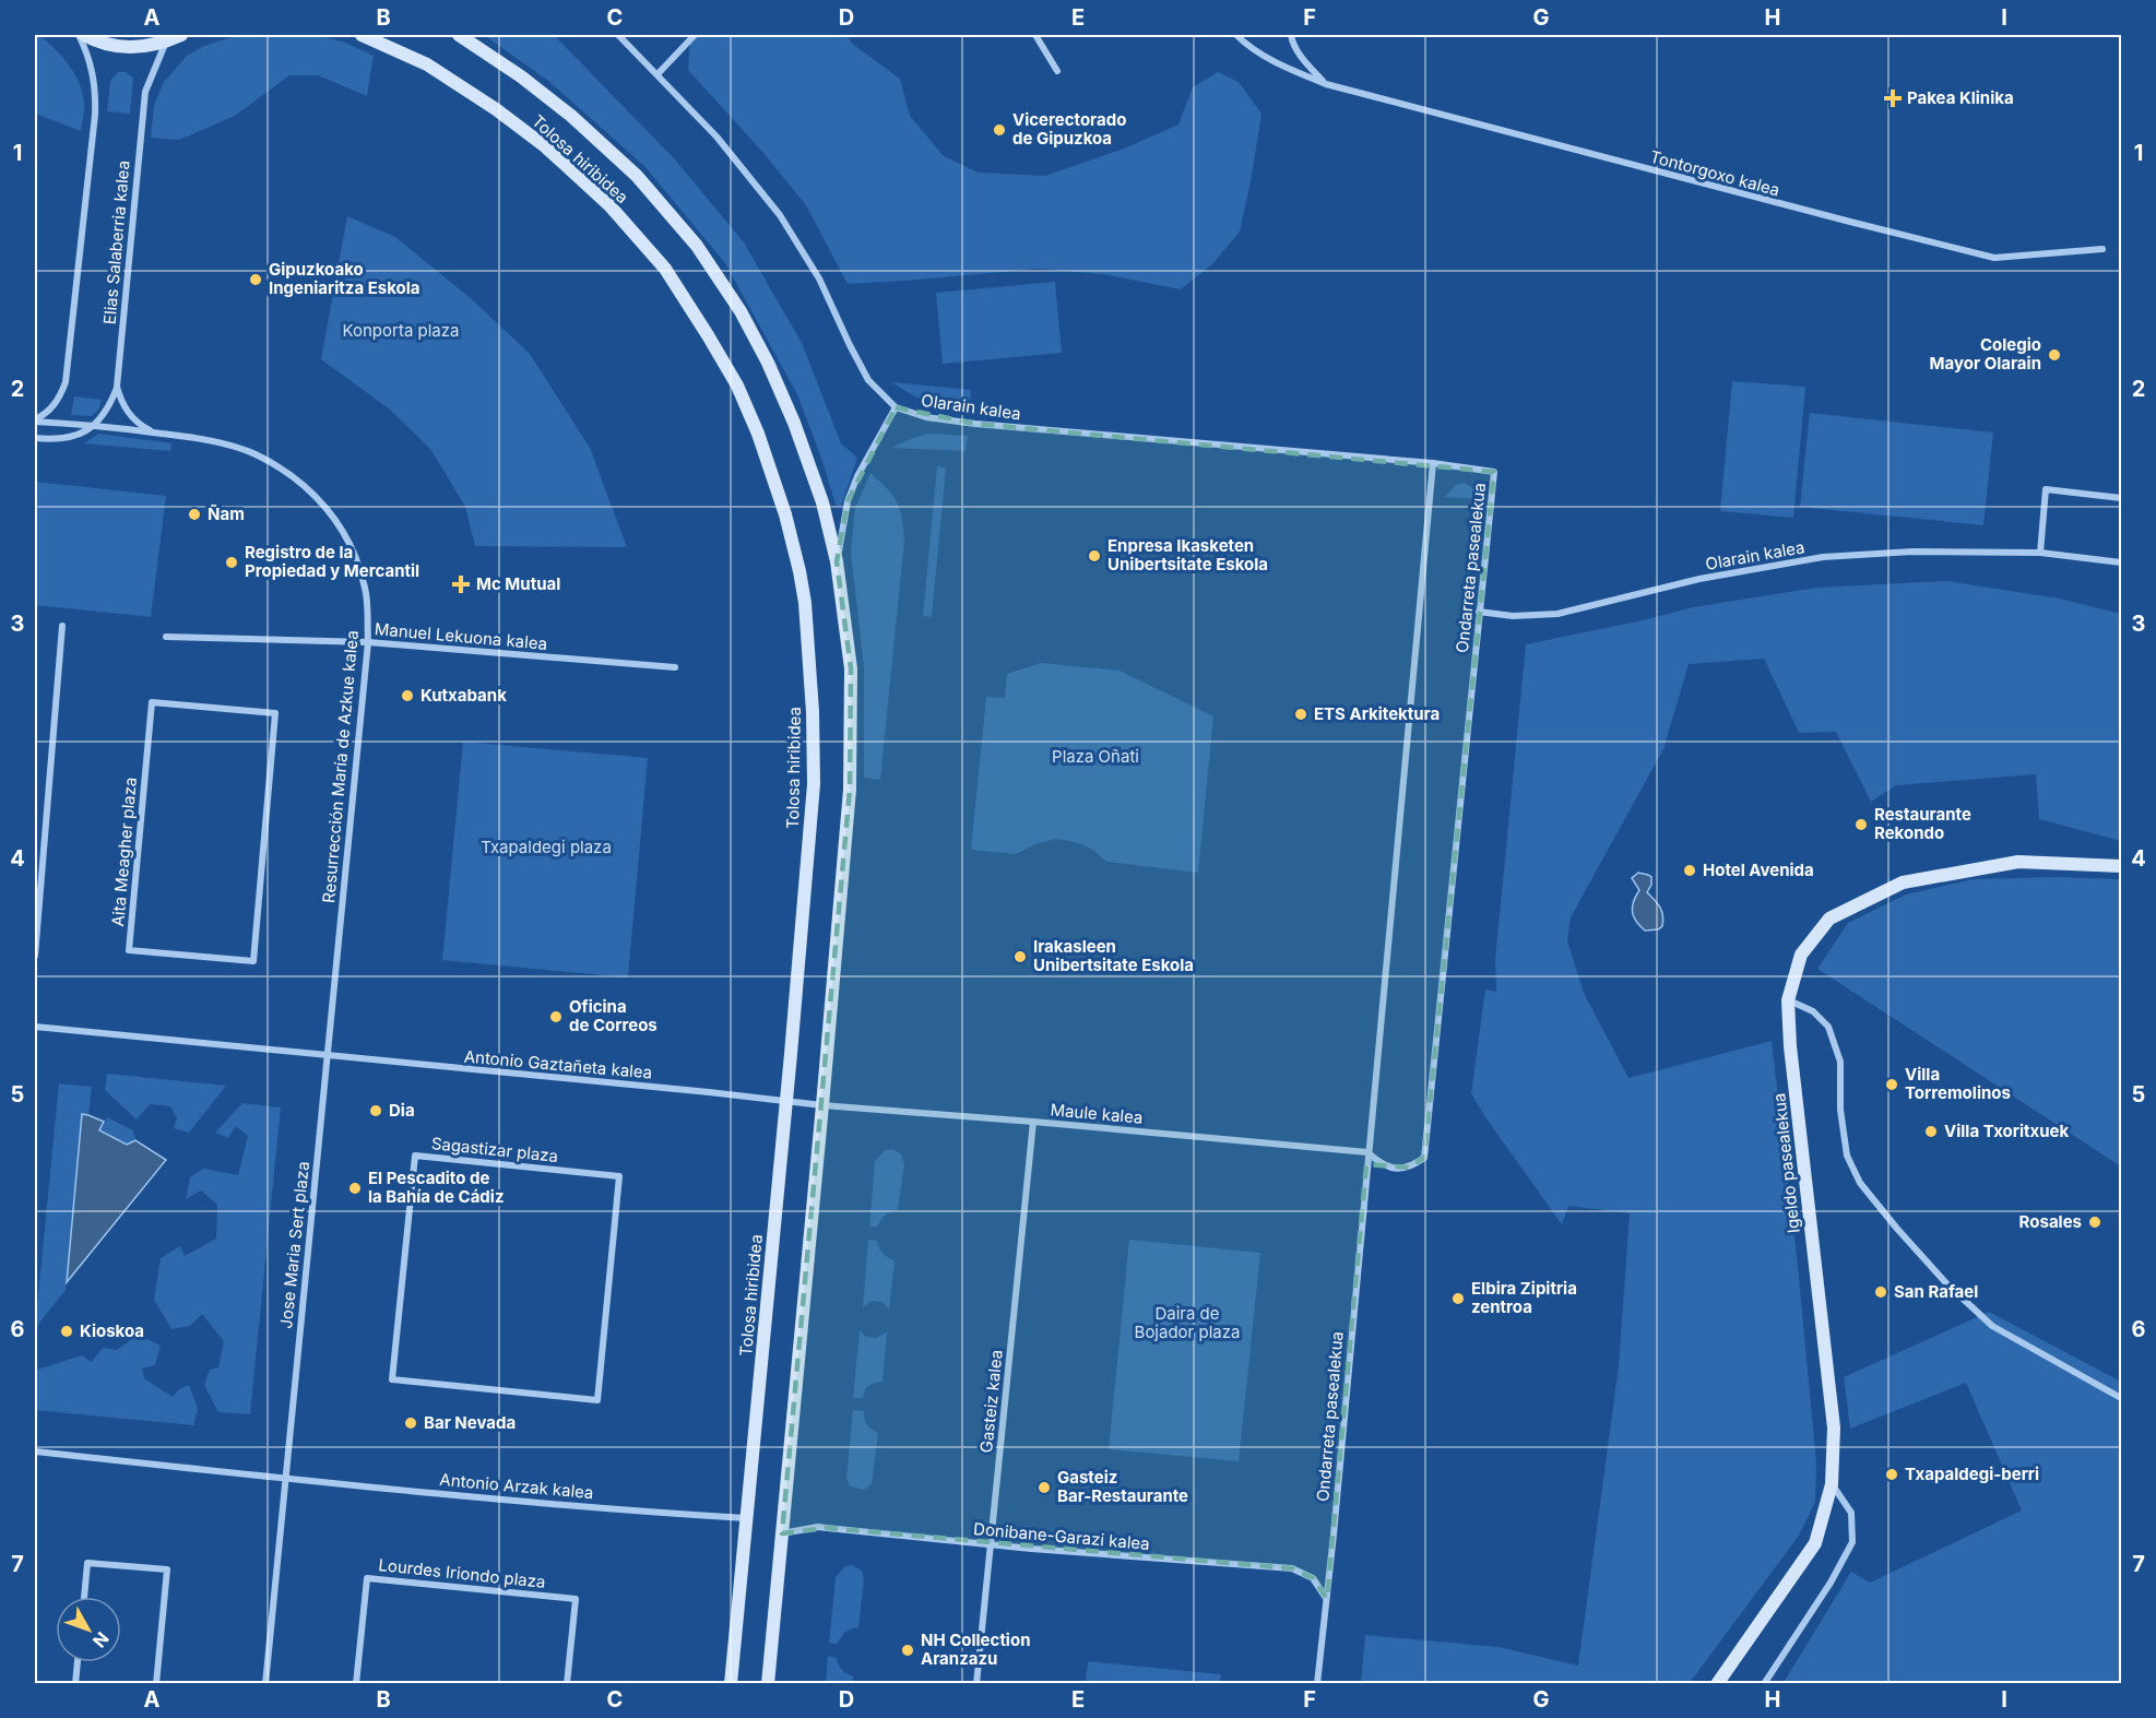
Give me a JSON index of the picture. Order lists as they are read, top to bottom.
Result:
{
  "streets": {
    "main road": ["Tolosa hiribidea", "Igeldo pasealekua"],
    "street": [
      "Tontorgoxo kalea",
      "Elias Salaberria kalea",
      "Olarain kalea",
      "Ondarreta pasealekua",
      "Manuel Lekuona kalea",
      "Resurrección María de Azkue kalea",
      "Aita Meagher plaza",
      "Antonio Gaztañeta kalea",
      "Maule kalea",
      "Sagastizar plaza",
      "Jose Maria Sert plaza",
      "Gasteiz kalea",
      "Antonio Arzak kalea",
      "Donibane-Garazi kalea",
      "Lourdes Iriondo plaza"
    ]
  },
  "crossings": [
    ["Tolosa hiribidea", "Antonio Gaztañeta kalea"],
    ["Tolosa hiribidea", "Maule kalea"],
    ["Tolosa hiribidea", "Antonio Arzak kalea"],
    ["Tolosa hiribidea", "Donibane-Garazi kalea"],
    ["Elias Salaberria kalea", "Resurrección María de Azkue kalea"],
    ["Olarain kalea", "Ondarreta pasealekua"],
    ["Ondarreta pasealekua", "Maule kalea"],
    ["Ondarreta pasealekua", "Donibane-Garazi kalea"],
    ["Manuel Lekuona kalea", "Resurrección María de Azkue kalea"],
    ["Resurrección María de Azkue kalea", "Antonio Gaztañeta kalea"],
    ["Resurrección María de Azkue kalea", "Jose Maria Sert plaza"],
    ["Antonio Gaztañeta kalea", "Maule kalea"],
    ["Antonio Gaztañeta kalea", "Jose Maria Sert plaza"],
    ["Maule kalea", "Gasteiz kalea"],
    ["Jose Maria Sert plaza", "Antonio Arzak kalea"],
    ["Gasteiz kalea", "Donibane-Garazi kalea"]
  ],
  "parks": [
    "Konporta plaza",
    "Plaza Oñati",
    "Txapaldegi plaza",
    "Daira de Bojador plaza"
  ],
  "places": {
    "health": ["Pakea Klinika", "Mc Mutual"],
    "other": [
      "Vicerectorado de Gipuzkoa",
      "Gipuzkoako Ingeniaritza Eskola",
      "Colegio Mayor Olarain",
      "Ñam",
      "Enpresa Ikasketen Unibertsitate Eskola",
      "Registro de la Propiedad y Mercantil",
      "Kutxabank",
      "ETS Arkitektura",
      "Restaurante Rekondo",
      "Hotel Avenida",
      "Irakasleen Unibertsitate Eskola",
      "Oficina de Correos",
      "Villa Torremolinos",
      "Dia",
      "Villa Txoritxuek",
      "El Pescadito de la Bahía de Cádiz",
      "Rosales",
      "San Rafael",
      "Elbira Zipitria zentroa",
      "Kioskoa",
      "Bar Nevada",
      "Txapaldegi-berri",
      "Gasteiz Bar-Restaurante",
      "NH Collection Aranzazu"
    ]
  },
  "north": "bottom right",
  "grid": {
    "columns": [
      "A",
      "B",
      "C",
      "D",
      "E",
      "F",
      "G",
      "H",
      "I"
    ],
    "rows": [
      "1",
      "2",
      "3",
      "4",
      "5",
      "6",
      "7"
    ]
  }
}
